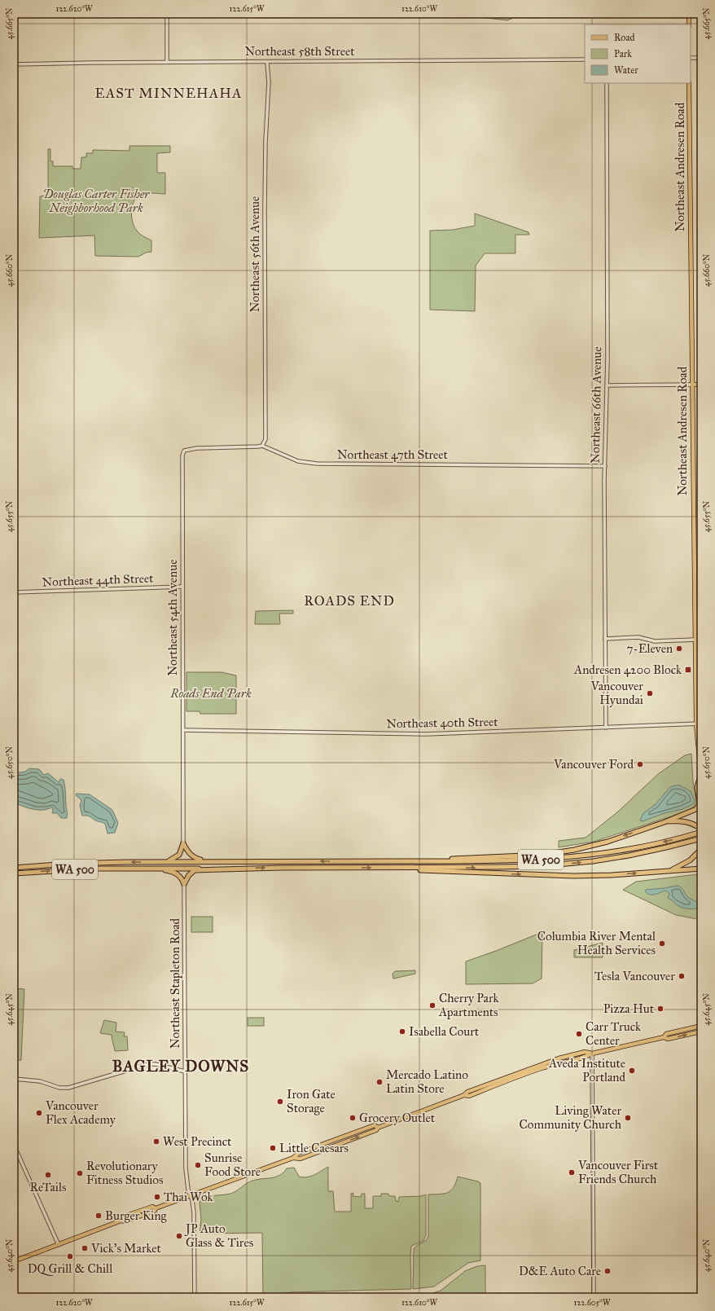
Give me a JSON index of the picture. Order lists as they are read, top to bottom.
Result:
{
  "streets": {
    "highway": ["WA 500"],
    "main road": ["Northeast Andresen Road"],
    "street": [
      "Northeast 58th Street",
      "Northeast 56th Avenue",
      "Northeast 66th Avenue",
      "Northeast 47th Street",
      "Northeast 44th Street",
      "Northeast 54th Avenue",
      "Northeast 40th Street",
      "Northeast Stapleton Road"
    ]
  },
  "crossings": [
    ["Northeast 58th Street", "Northeast 56th Avenue"],
    ["Northeast Andresen Road", "Northeast 40th Street"],
    ["Northeast 56th Avenue", "Northeast 47th Street"],
    ["Northeast 66th Avenue", "Northeast 47th Street"],
    ["Northeast 66th Avenue", "Northeast 40th Street"],
    ["Northeast 47th Street", "Northeast 54th Avenue"],
    ["Northeast 44th Street", "Northeast 54th Avenue"],
    ["Northeast 54th Avenue", "Northeast 40th Street"]
  ],
  "districts": ["EAST MINNEHAHA", "ROADS END", "BAGLEY DOWNS"],
  "parks": ["Douglas Carter Fisher Neighborhood Park", "Roads End Park"],
  "places": {
    "other": [
      "7-Eleven",
      "Vancouver Hyundai",
      "Vancouver Ford",
      "Columbia River Mental Health Services",
      "Tesla Vancouver",
      "Cherry Park Apartments",
      "Pizza Hut",
      "Isabella Court",
      "Carr Truck Center",
      "Aveda Institute Portland",
      "Mercado Latino Latin Store",
      "Iron Gate Storage",
      "Vancouver Flex Academy",
      "Grocery Outlet",
      "Living Water Community Church",
      "West Precinct",
      "Little Caesars",
      "Sunrise Food Store",
      "Vancouver First Friends Church",
      "Revolutionary Fitness Studios",
      "ReTails",
      "Thai Wok",
      "Burger King",
      "JP Auto Glass & Tires",
      "Vick's Market",
      "DQ Grill & Chill",
      "D&E Auto Care"
    ],
    "transit": ["Andresen 4200 Block"]
  },
  "legend": ["Road", "Park", "Water"],
  "coordinates": [
    "122.620°W",
    "122.615°W",
    "122.610°W",
    "45.665°N",
    "45.660°N",
    "45.655°N",
    "45.650°N",
    "45.645°N",
    "45.640°N",
    "122.605°W"
  ]
}
